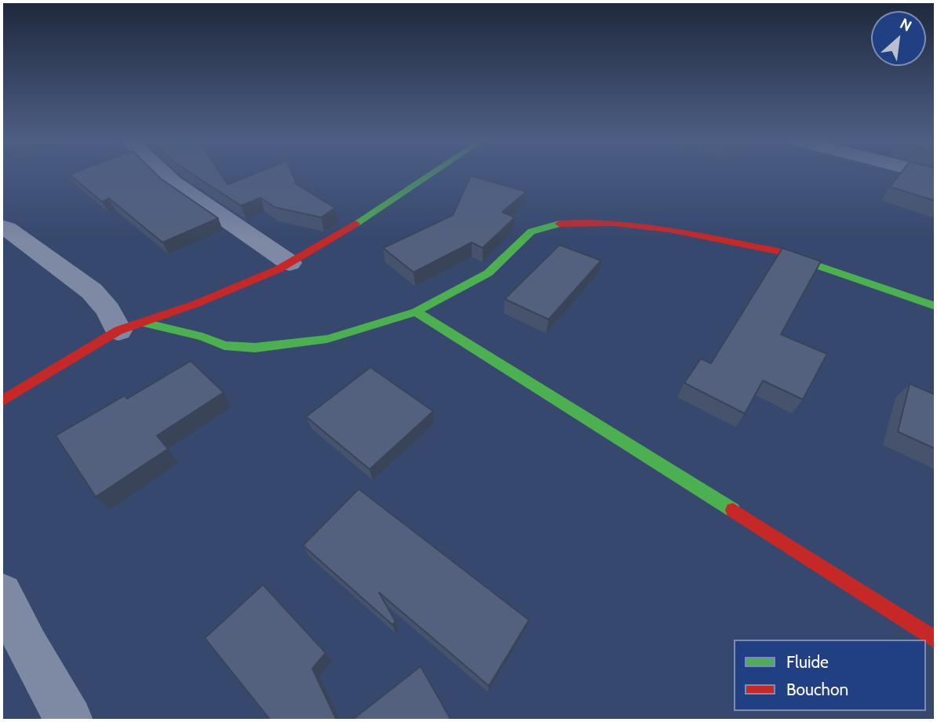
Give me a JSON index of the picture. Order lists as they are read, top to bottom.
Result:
{
  "legend": ["Fluide", "Bouchon"],
  "north": "top right"
}
